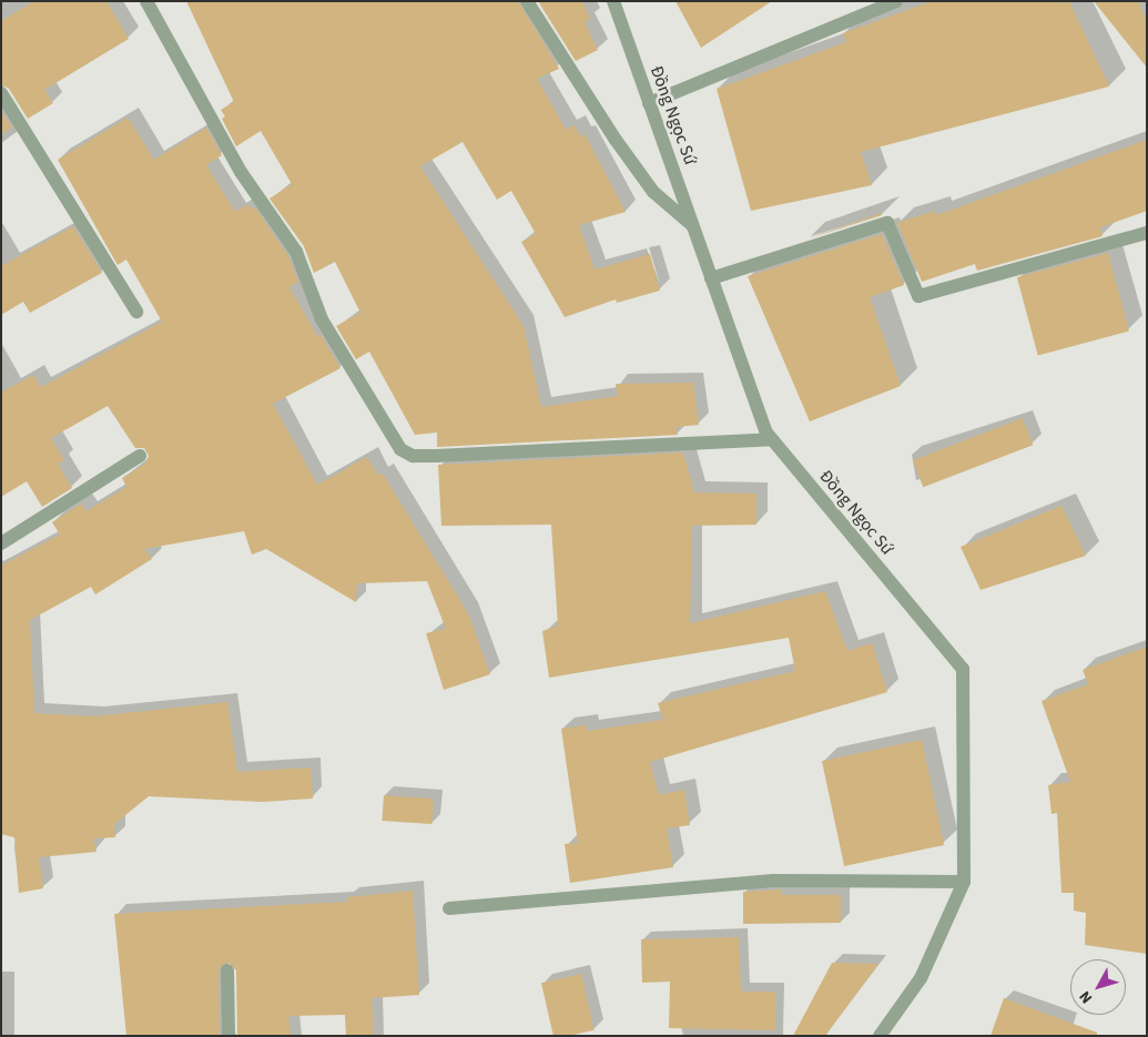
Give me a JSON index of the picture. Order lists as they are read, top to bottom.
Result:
{
  "streets": {
    "street": ["Đồng Ngọc Sứ"]
  },
  "north": "bottom left"
}
